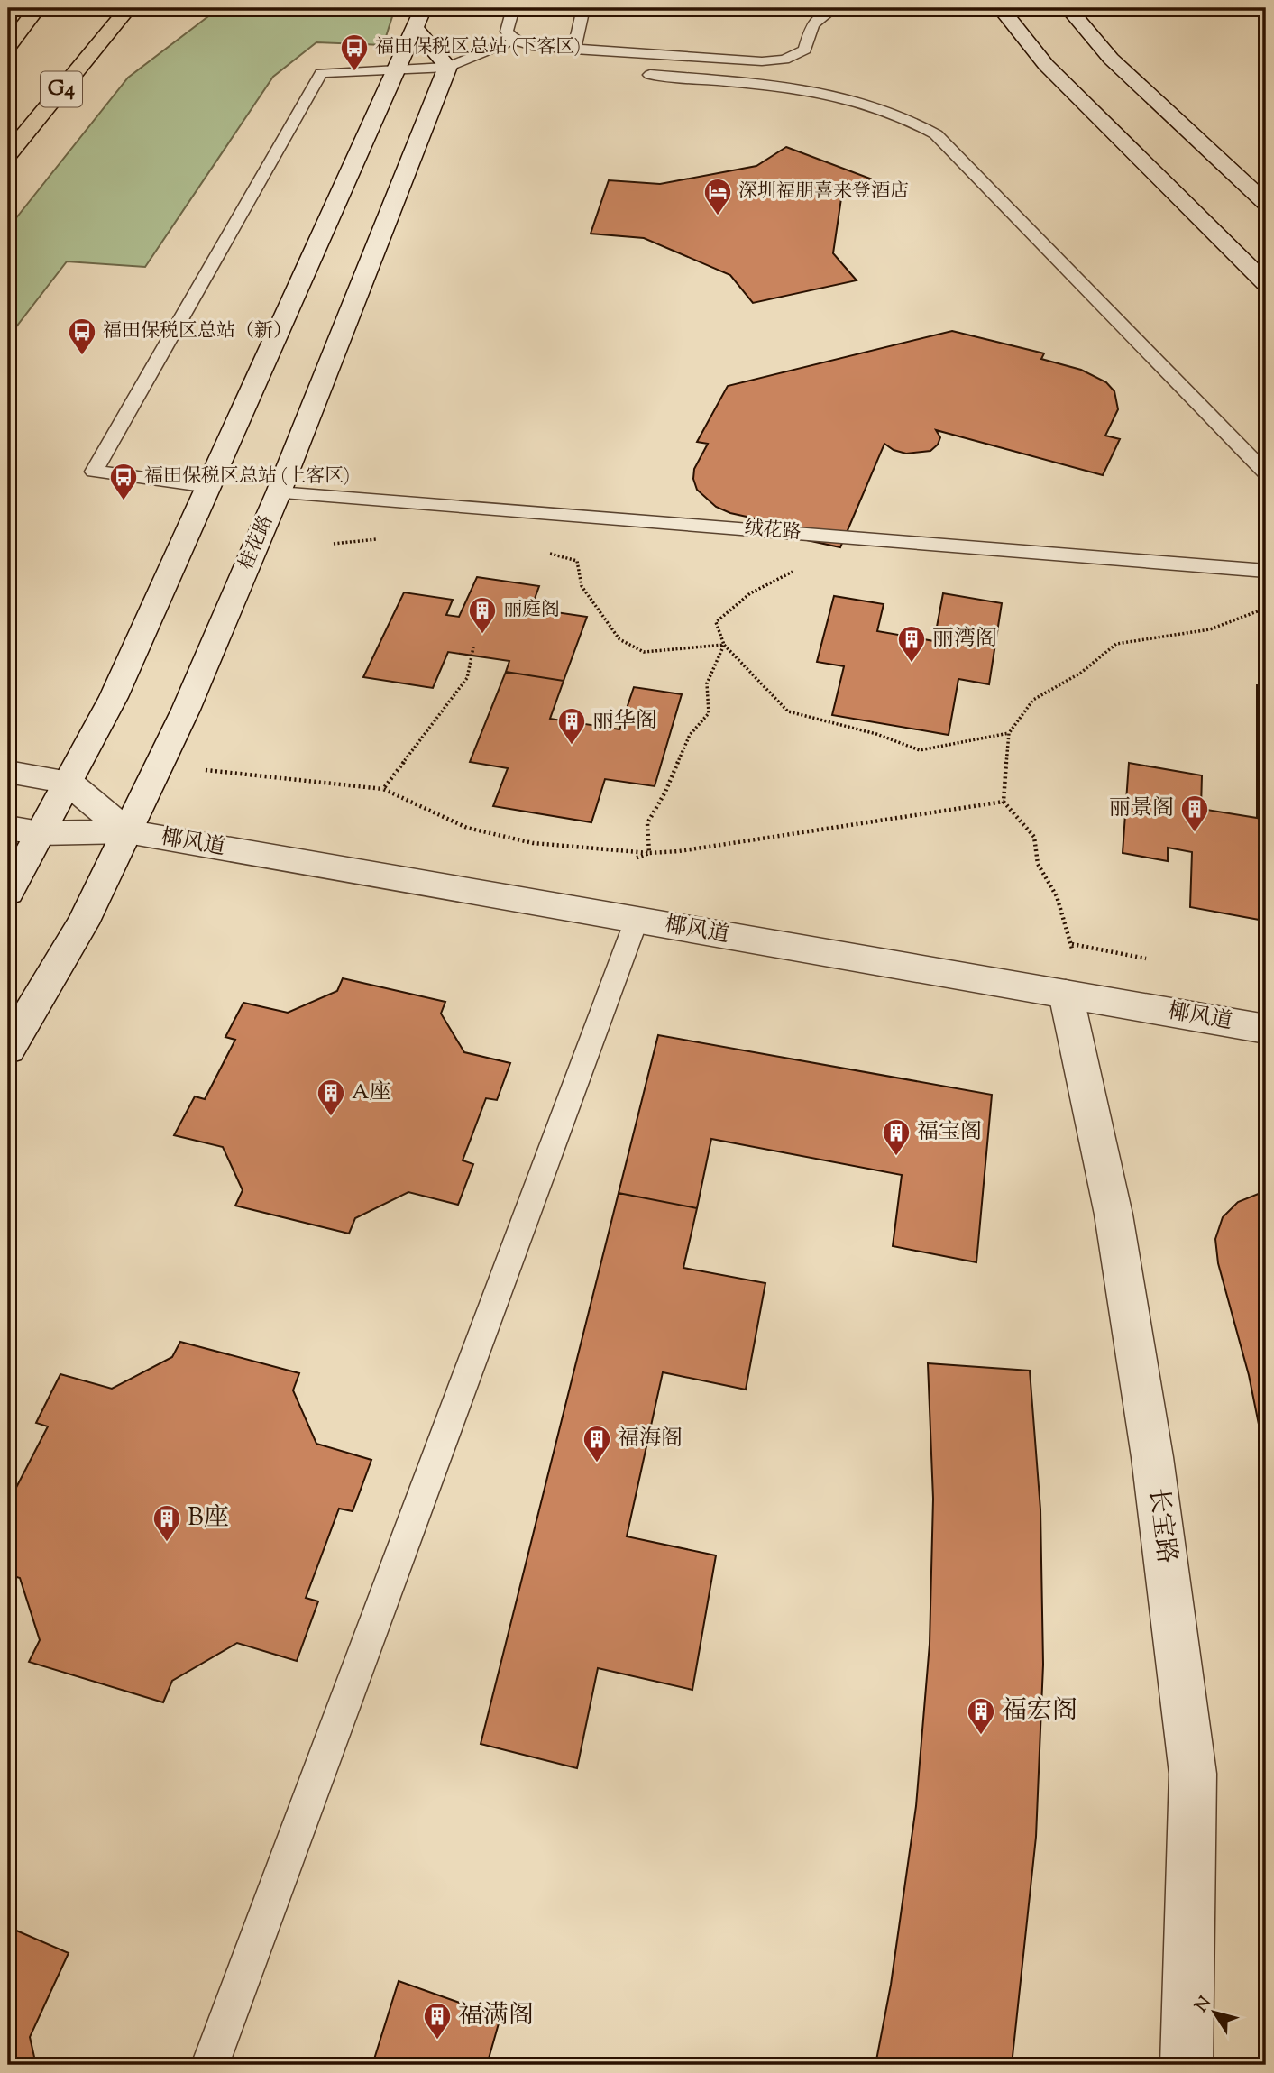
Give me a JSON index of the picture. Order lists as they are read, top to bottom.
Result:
{
  "streets": {
    "highway": ["G4"],
    "main road": ["桂花路", "椰风道", "长宝路"],
    "lane": ["绒花路"]
  },
  "crossings": [
    ["绒花路", "桂花路"],
    ["桂花路", "椰风道"],
    ["椰风道", "长宝路"]
  ],
  "places": {
    "bus stop": ["福田保税区总站 (下客区)", "福田保税区总站（新）", "福田保税区总站 (上客区)"],
    "hotel": ["深圳福朋喜来登酒店"],
    "building": [
      "丽庭阁",
      "丽湾阁",
      "丽华阁",
      "丽景阁",
      "A座",
      "福宝阁",
      "福海阁",
      "B座",
      "福宏阁",
      "福满阁"
    ]
  },
  "north": "top left"
}
